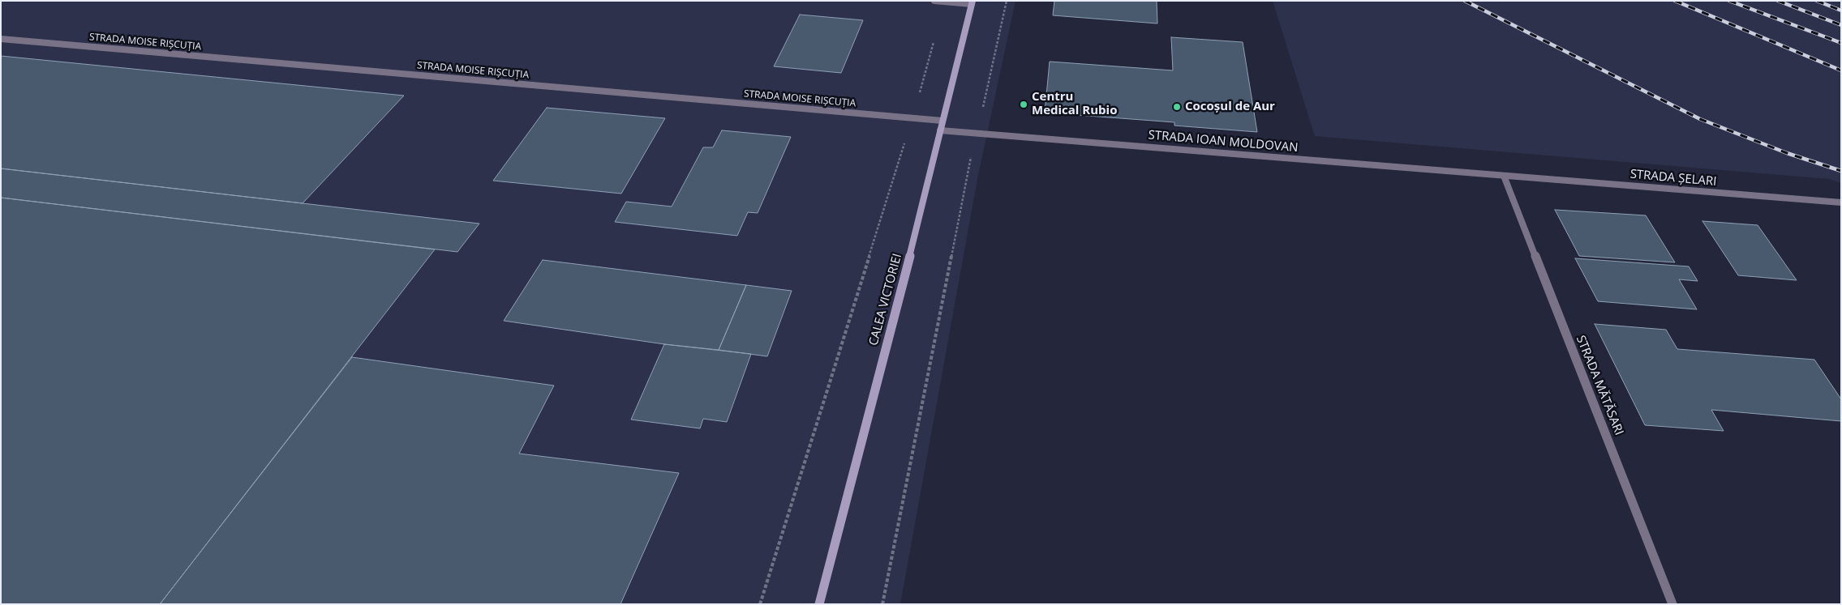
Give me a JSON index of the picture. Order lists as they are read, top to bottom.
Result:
{
  "streets": {
    "main road": ["CALEA VICTORIEI"],
    "street": [
      "STRADA MOISE RIȘCUȚIA",
      "STRADA IOAN MOLDOVAN",
      "STRADA ȘELARI",
      "STRADA MĂTĂSARI"
    ]
  },
  "crossings": [
    ["STRADA MOISE RIȘCUȚIA", "CALEA VICTORIEI"],
    ["STRADA IOAN MOLDOVAN", "STRADA ȘELARI"],
    ["STRADA IOAN MOLDOVAN", "CALEA VICTORIEI"],
    ["STRADA IOAN MOLDOVAN", "STRADA MĂTĂSARI"],
    ["STRADA ȘELARI", "STRADA MĂTĂSARI"]
  ],
  "places": ["Centru Medical Rubio", "Cocoșul de Aur"]
}
